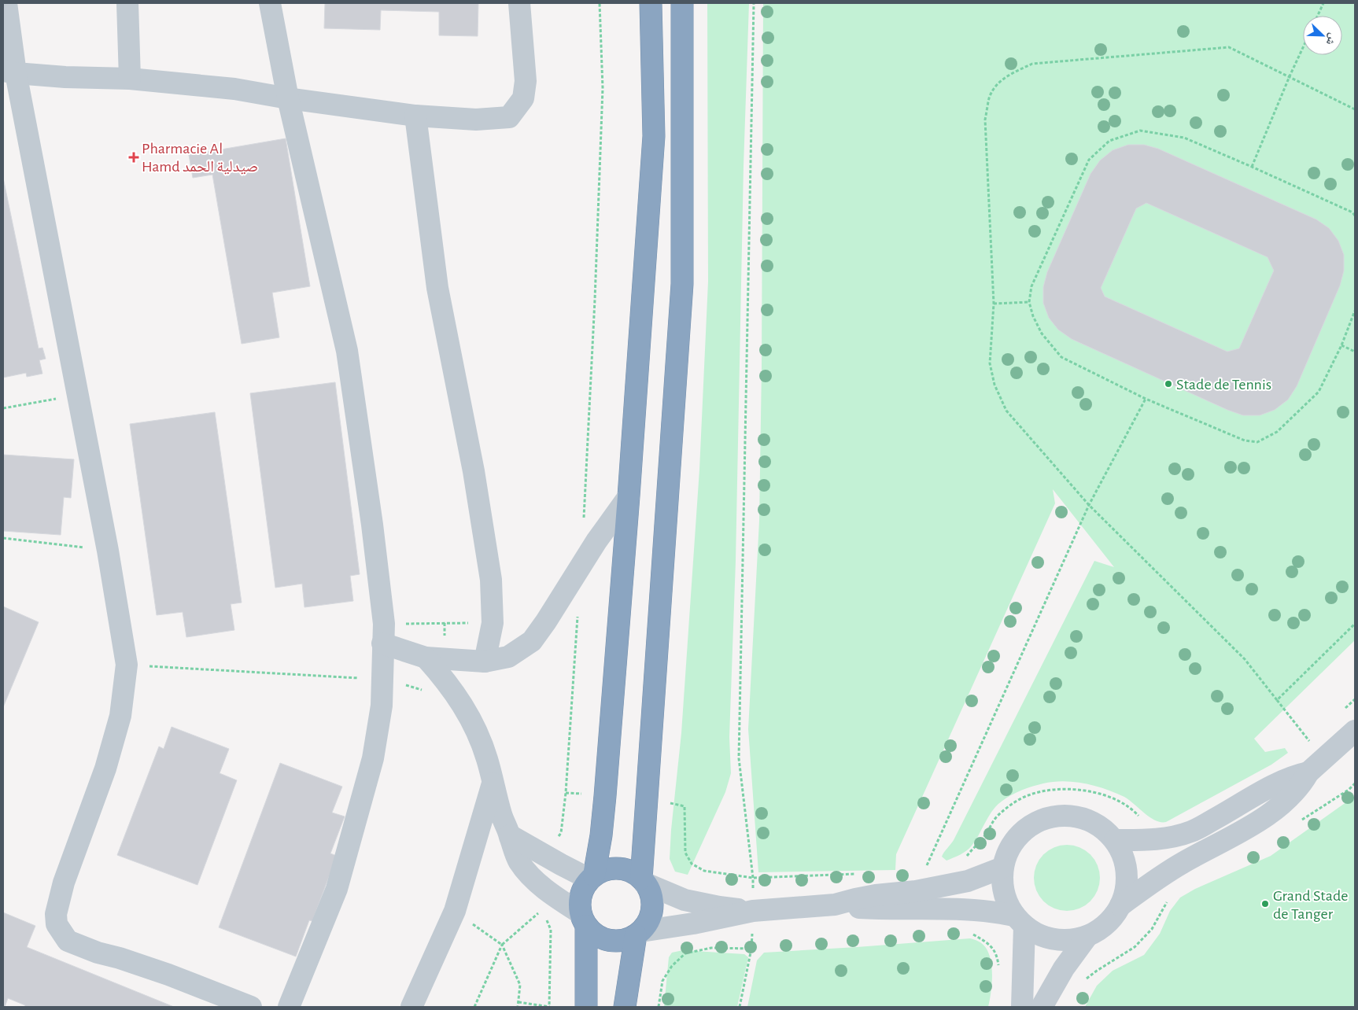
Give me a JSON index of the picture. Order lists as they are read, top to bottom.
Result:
{
  "places": {
    "health": ["Pharmacie Al Hamd صيدلية الحمد"],
    "other": ["Stade de Tennis", "Grand Stade de Tanger"]
  },
  "north": "bottom right"
}
